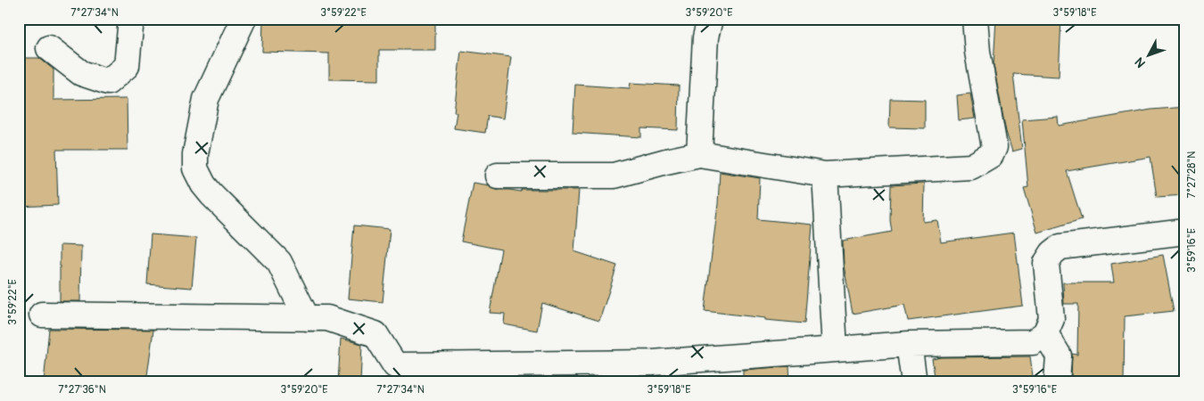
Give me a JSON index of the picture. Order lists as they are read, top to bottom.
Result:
{
  "north": "bottom left",
  "coordinates": [
    "7°27'34\"N",
    "3°59'22\"E",
    "3°59'20\"E",
    "3°59'18\"E",
    "7°27'28\"N",
    "3°59'16\"E",
    "7°27'36\"N"
  ]
}
